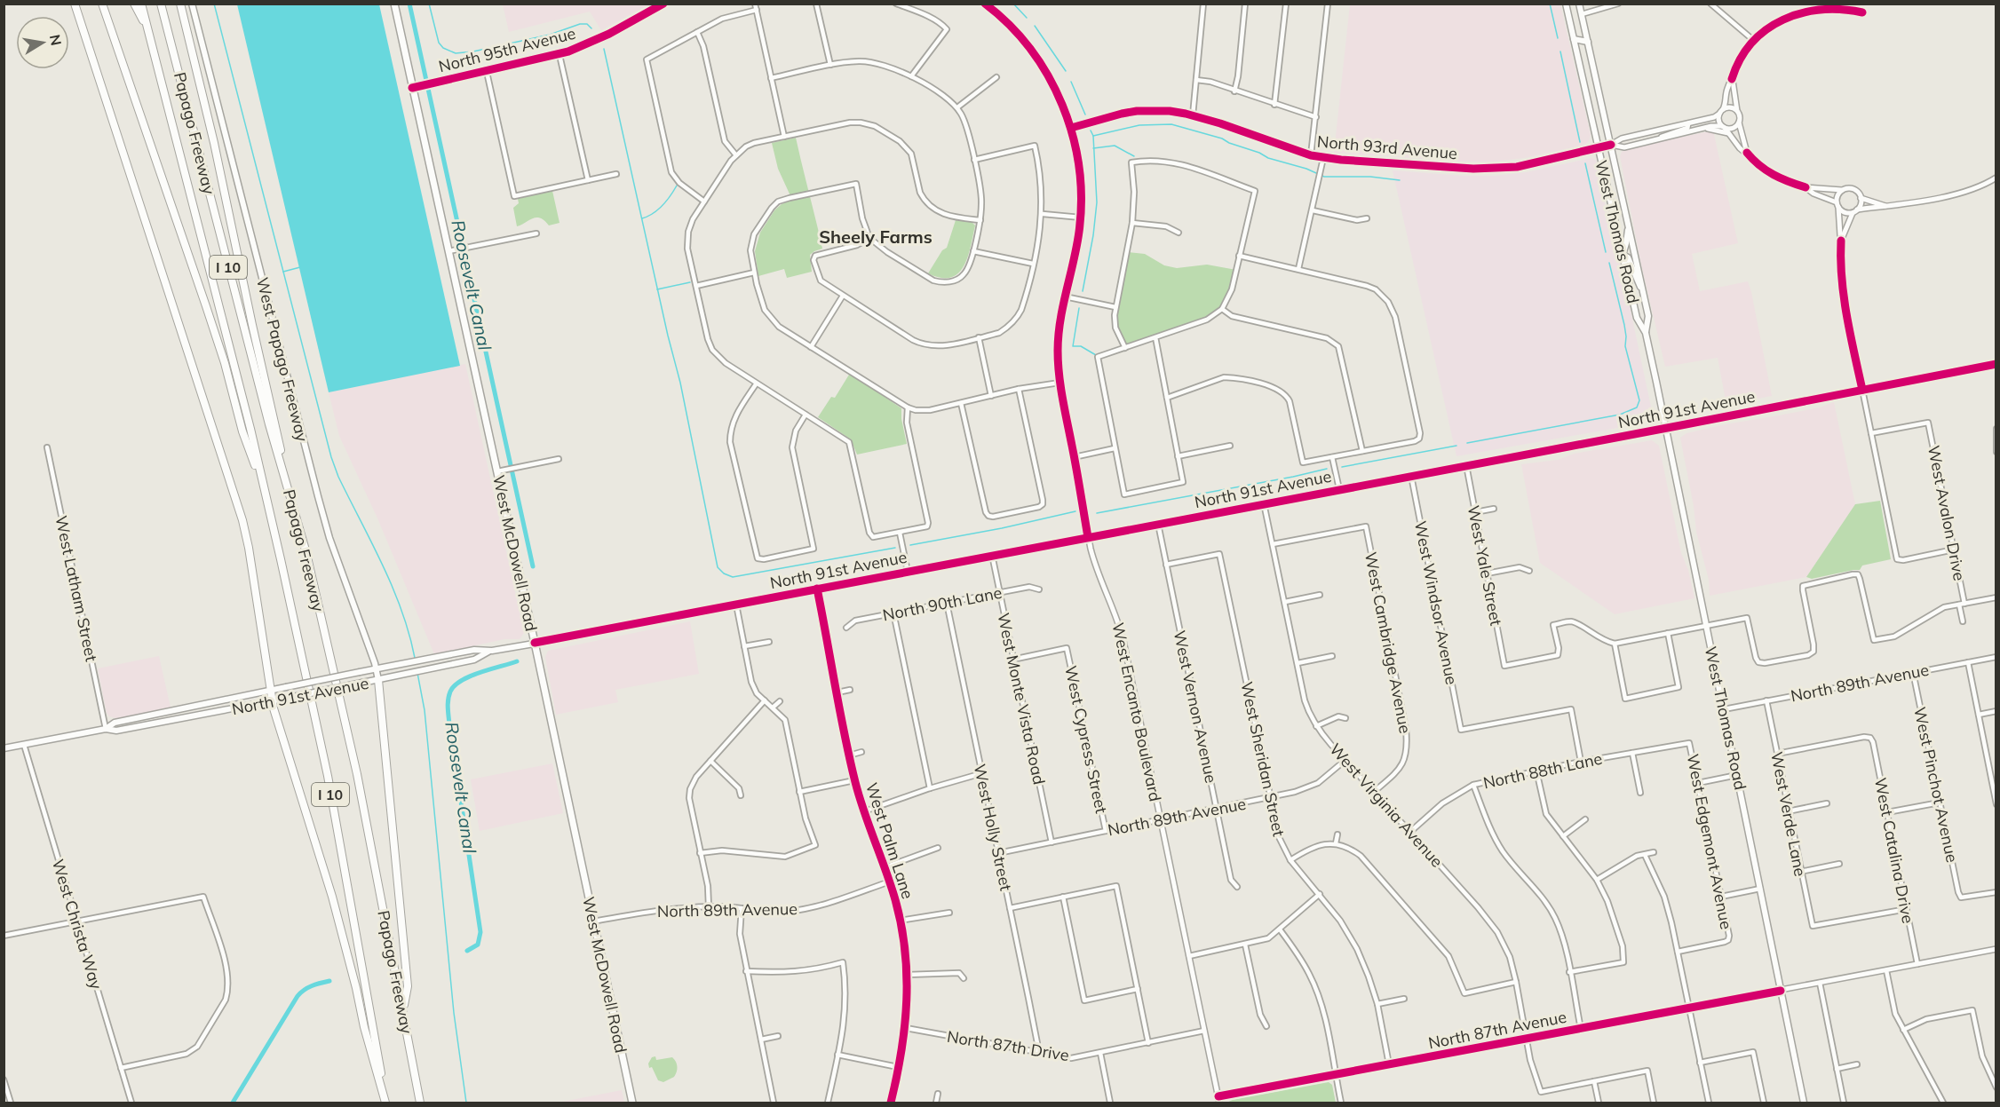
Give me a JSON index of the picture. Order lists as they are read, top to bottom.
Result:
{
  "streets": {
    "highway": ["Papago Freeway", "I 10"],
    "main road": [
      "West Thomas Road",
      "West Papago Freeway",
      "North 91st Avenue",
      "West McDowell Road"
    ],
    "street": [
      "North 95th Avenue",
      "North 93rd Avenue",
      "West Avalon Drive",
      "West Yale Street",
      "West Latham Street",
      "West Windsor Avenue",
      "North 90th Lane",
      "West Cambridge Avenue",
      "North 89th Avenue",
      "West Monte Vista Road",
      "West Vernon Avenue",
      "West Encanto Boulevard",
      "West Cypress Street",
      "West Sheridan Street",
      "North 88th Lane",
      "West Pinchot Avenue",
      "West Virginia Avenue",
      "West Verde Lane",
      "West Holly Street",
      "West Palm Lane",
      "West Edgemont Avenue",
      "West Catalina Drive",
      "West Christa Way",
      "North 87th Avenue",
      "North 87th Drive"
    ]
  },
  "crossings": [
    ["North 95th Avenue", "West McDowell Road"],
    ["North 93rd Avenue", "West Thomas Road"],
    ["North 93rd Avenue", "West Encanto Boulevard"],
    ["West Thomas Road", "North 91st Avenue"],
    ["West Thomas Road", "North 89th Avenue"],
    ["West Thomas Road", "North 87th Avenue"],
    ["West Papago Freeway", "North 91st Avenue"],
    ["North 91st Avenue", "West McDowell Road"],
    ["North 91st Avenue", "West Yale Street"],
    ["North 91st Avenue", "West Latham Street"],
    ["North 91st Avenue", "West Windsor Avenue"],
    ["North 91st Avenue", "West Monte Vista Road"],
    ["North 91st Avenue", "West Vernon Avenue"],
    ["North 91st Avenue", "West Encanto Boulevard"],
    ["North 91st Avenue", "West Virginia Avenue"],
    ["North 91st Avenue", "West Palm Lane"],
    ["North 91st Avenue", "West Christa Way"],
    ["West McDowell Road", "North 89th Avenue"],
    ["West Windsor Avenue", "North 88th Lane"],
    ["North 90th Lane", "West Monte Vista Road"],
    ["North 90th Lane", "West Holly Street"],
    ["West Cambridge Avenue", "West Virginia Avenue"],
    ["North 89th Avenue", "West Monte Vista Road"],
    ["North 89th Avenue", "West Vernon Avenue"],
    ["North 89th Avenue", "West Encanto Boulevard"],
    ["North 89th Avenue", "West Cypress Street"],
    ["North 89th Avenue", "West Sheridan Street"],
    ["North 89th Avenue", "West Pinchot Avenue"],
    ["North 89th Avenue", "West Virginia Avenue"],
    ["North 89th Avenue", "West Verde Lane"],
    ["North 89th Avenue", "West Holly Street"],
    ["North 89th Avenue", "West Palm Lane"],
    ["West Monte Vista Road", "West Cypress Street"],
    ["West Vernon Avenue", "West Sheridan Street"],
    ["West Encanto Boulevard", "North 87th Avenue"],
    ["West Encanto Boulevard", "North 87th Drive"],
    ["West Sheridan Street", "North 87th Avenue"],
    ["North 88th Lane", "West Virginia Avenue"],
    ["North 88th Lane", "West Edgemont Avenue"],
    ["West Virginia Avenue", "North 87th Avenue"],
    ["West Verde Lane", "West Catalina Drive"],
    ["West Holly Street", "North 87th Drive"],
    ["West Palm Lane", "North 87th Drive"],
    ["West Catalina Drive", "North 87th Avenue"]
  ],
  "districts": ["Sheely Farms"],
  "water": ["Roosevelt Canal"],
  "north": "right"
}
